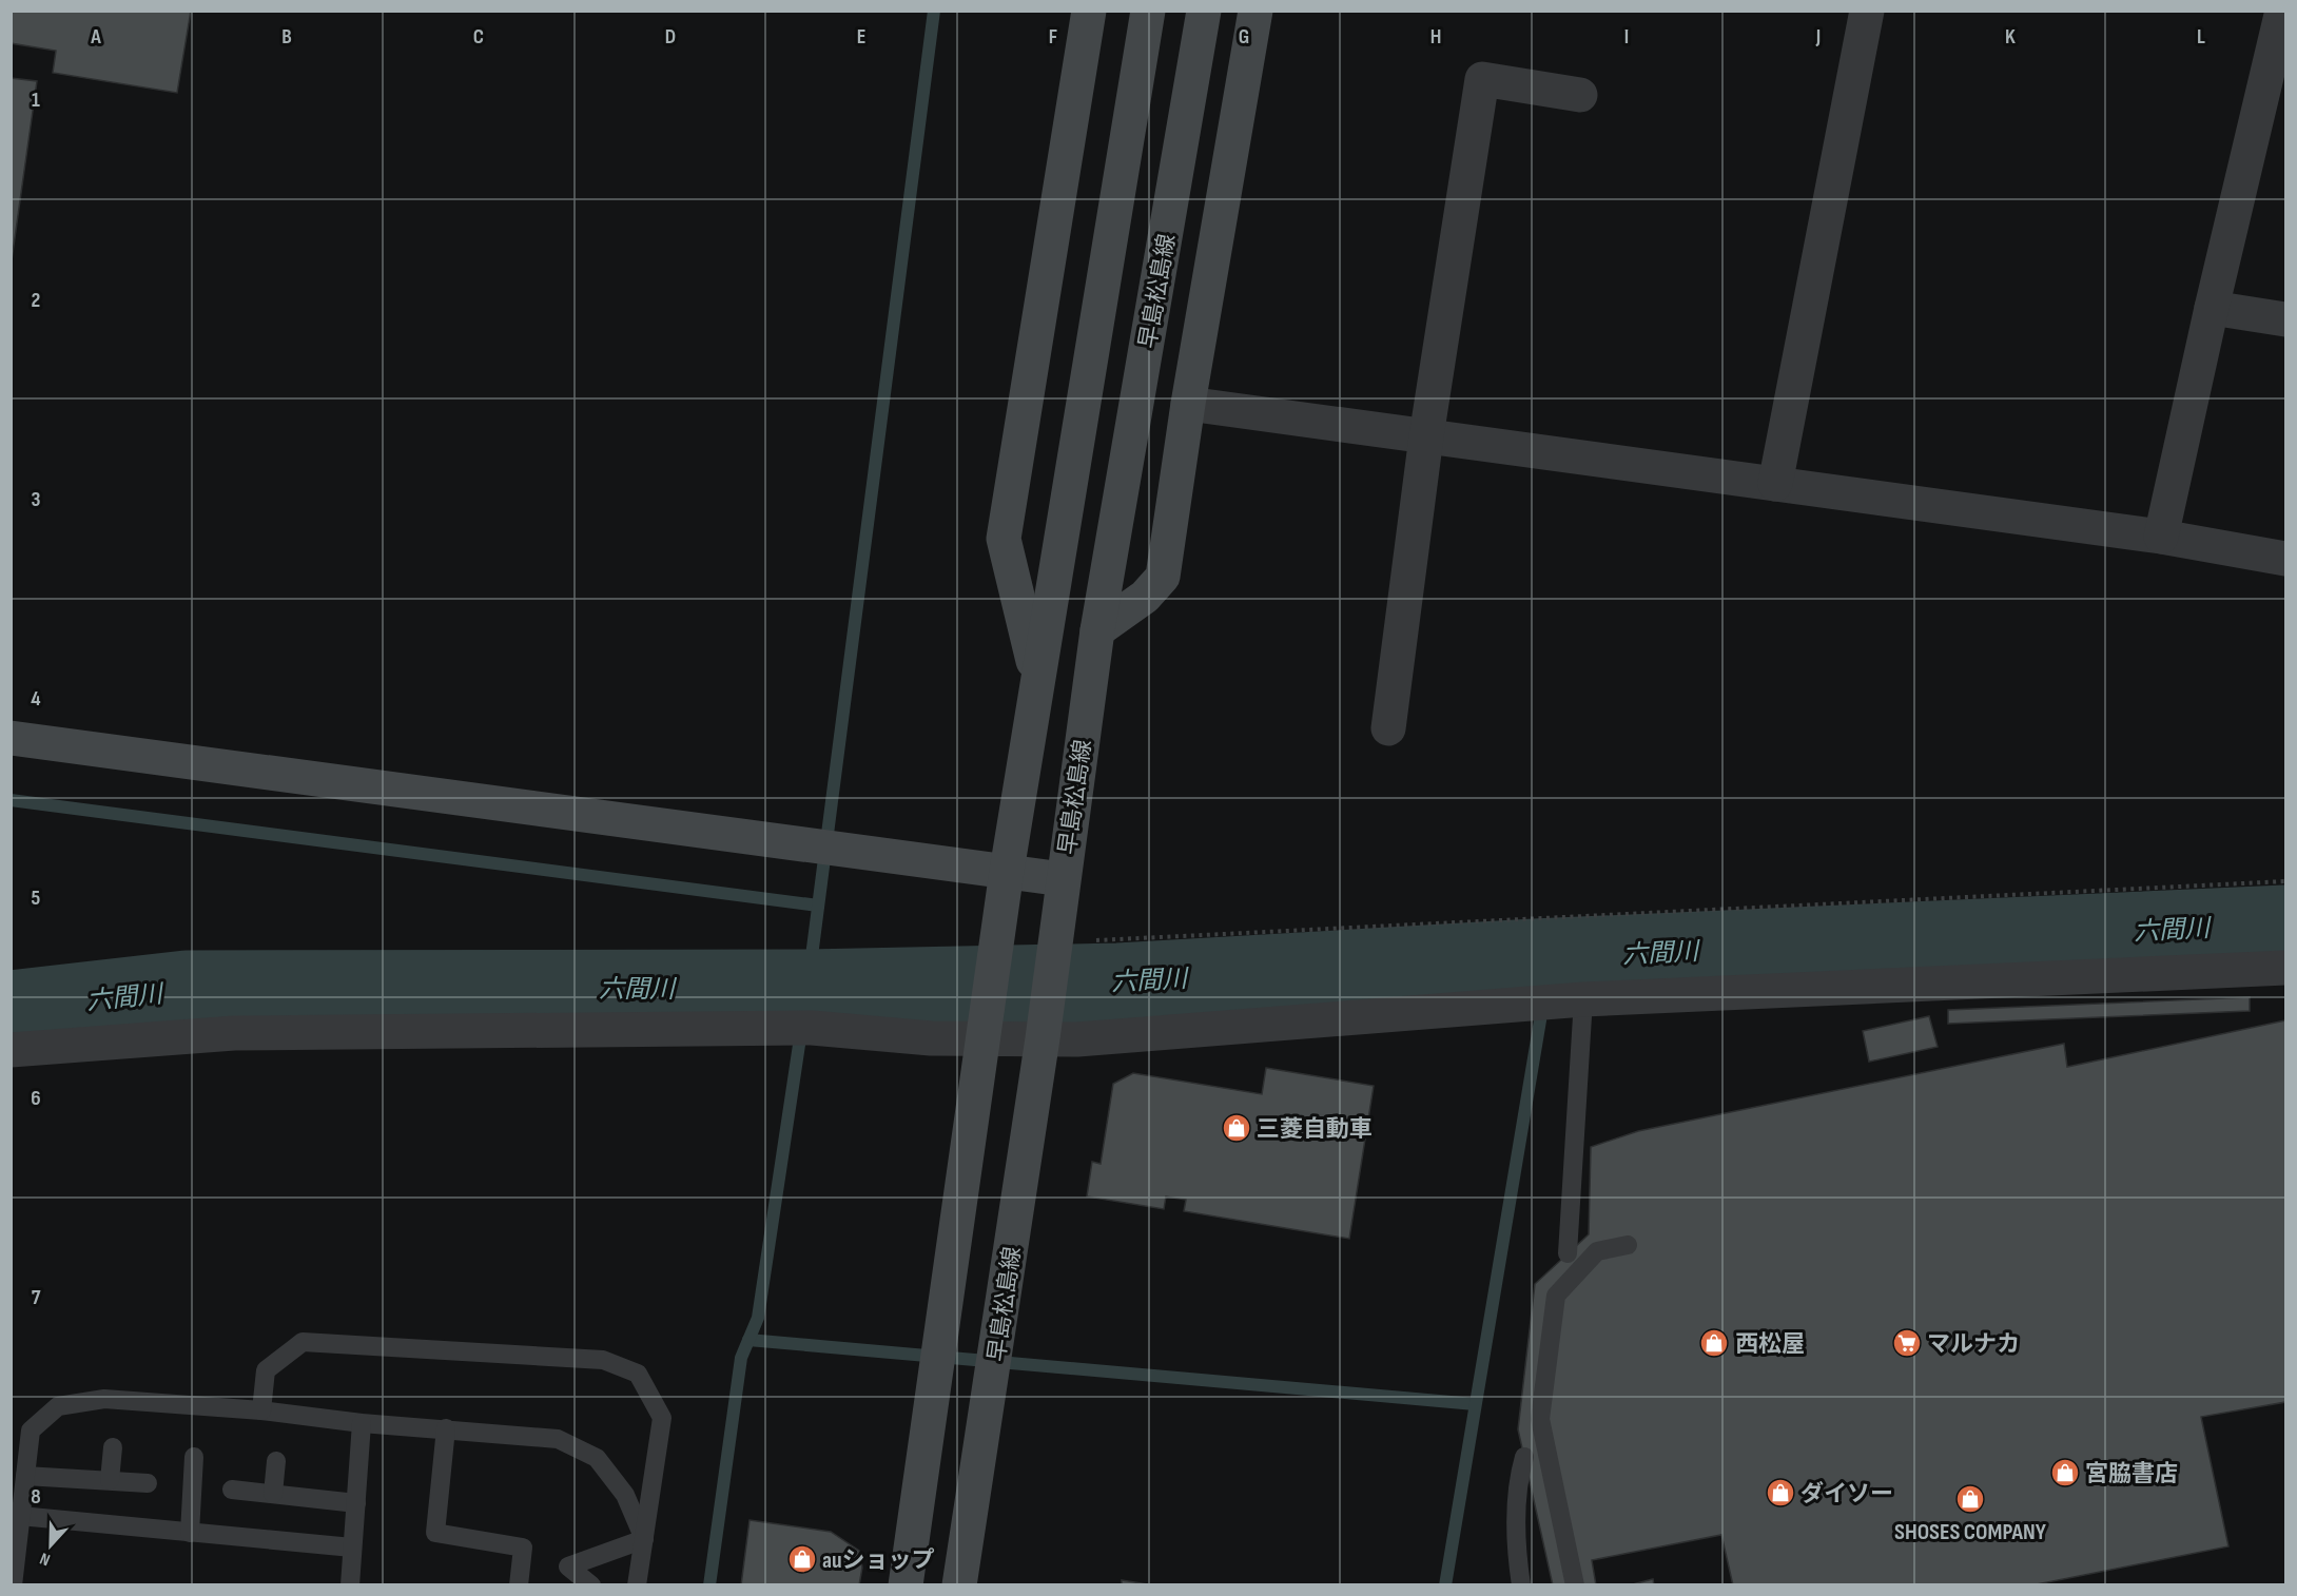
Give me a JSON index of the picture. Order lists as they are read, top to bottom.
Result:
{
  "streets": {
    "main road": ["早島松島線"]
  },
  "water": ["六間川"],
  "places": {
    "shop": [
      "三菱自動車",
      "西松屋",
      "宮脇書店",
      "ダイソー",
      "SHOSES COMPANY",
      "auショップ"
    ],
    "supermarket": ["マルナカ"]
  },
  "north": "bottom",
  "grid": {
    "columns": [
      "A",
      "B",
      "C",
      "D",
      "E",
      "F",
      "G",
      "H",
      "I",
      "J",
      "K",
      "L"
    ],
    "rows": [
      "1",
      "2",
      "3",
      "4",
      "5",
      "6",
      "7",
      "8"
    ]
  }
}
